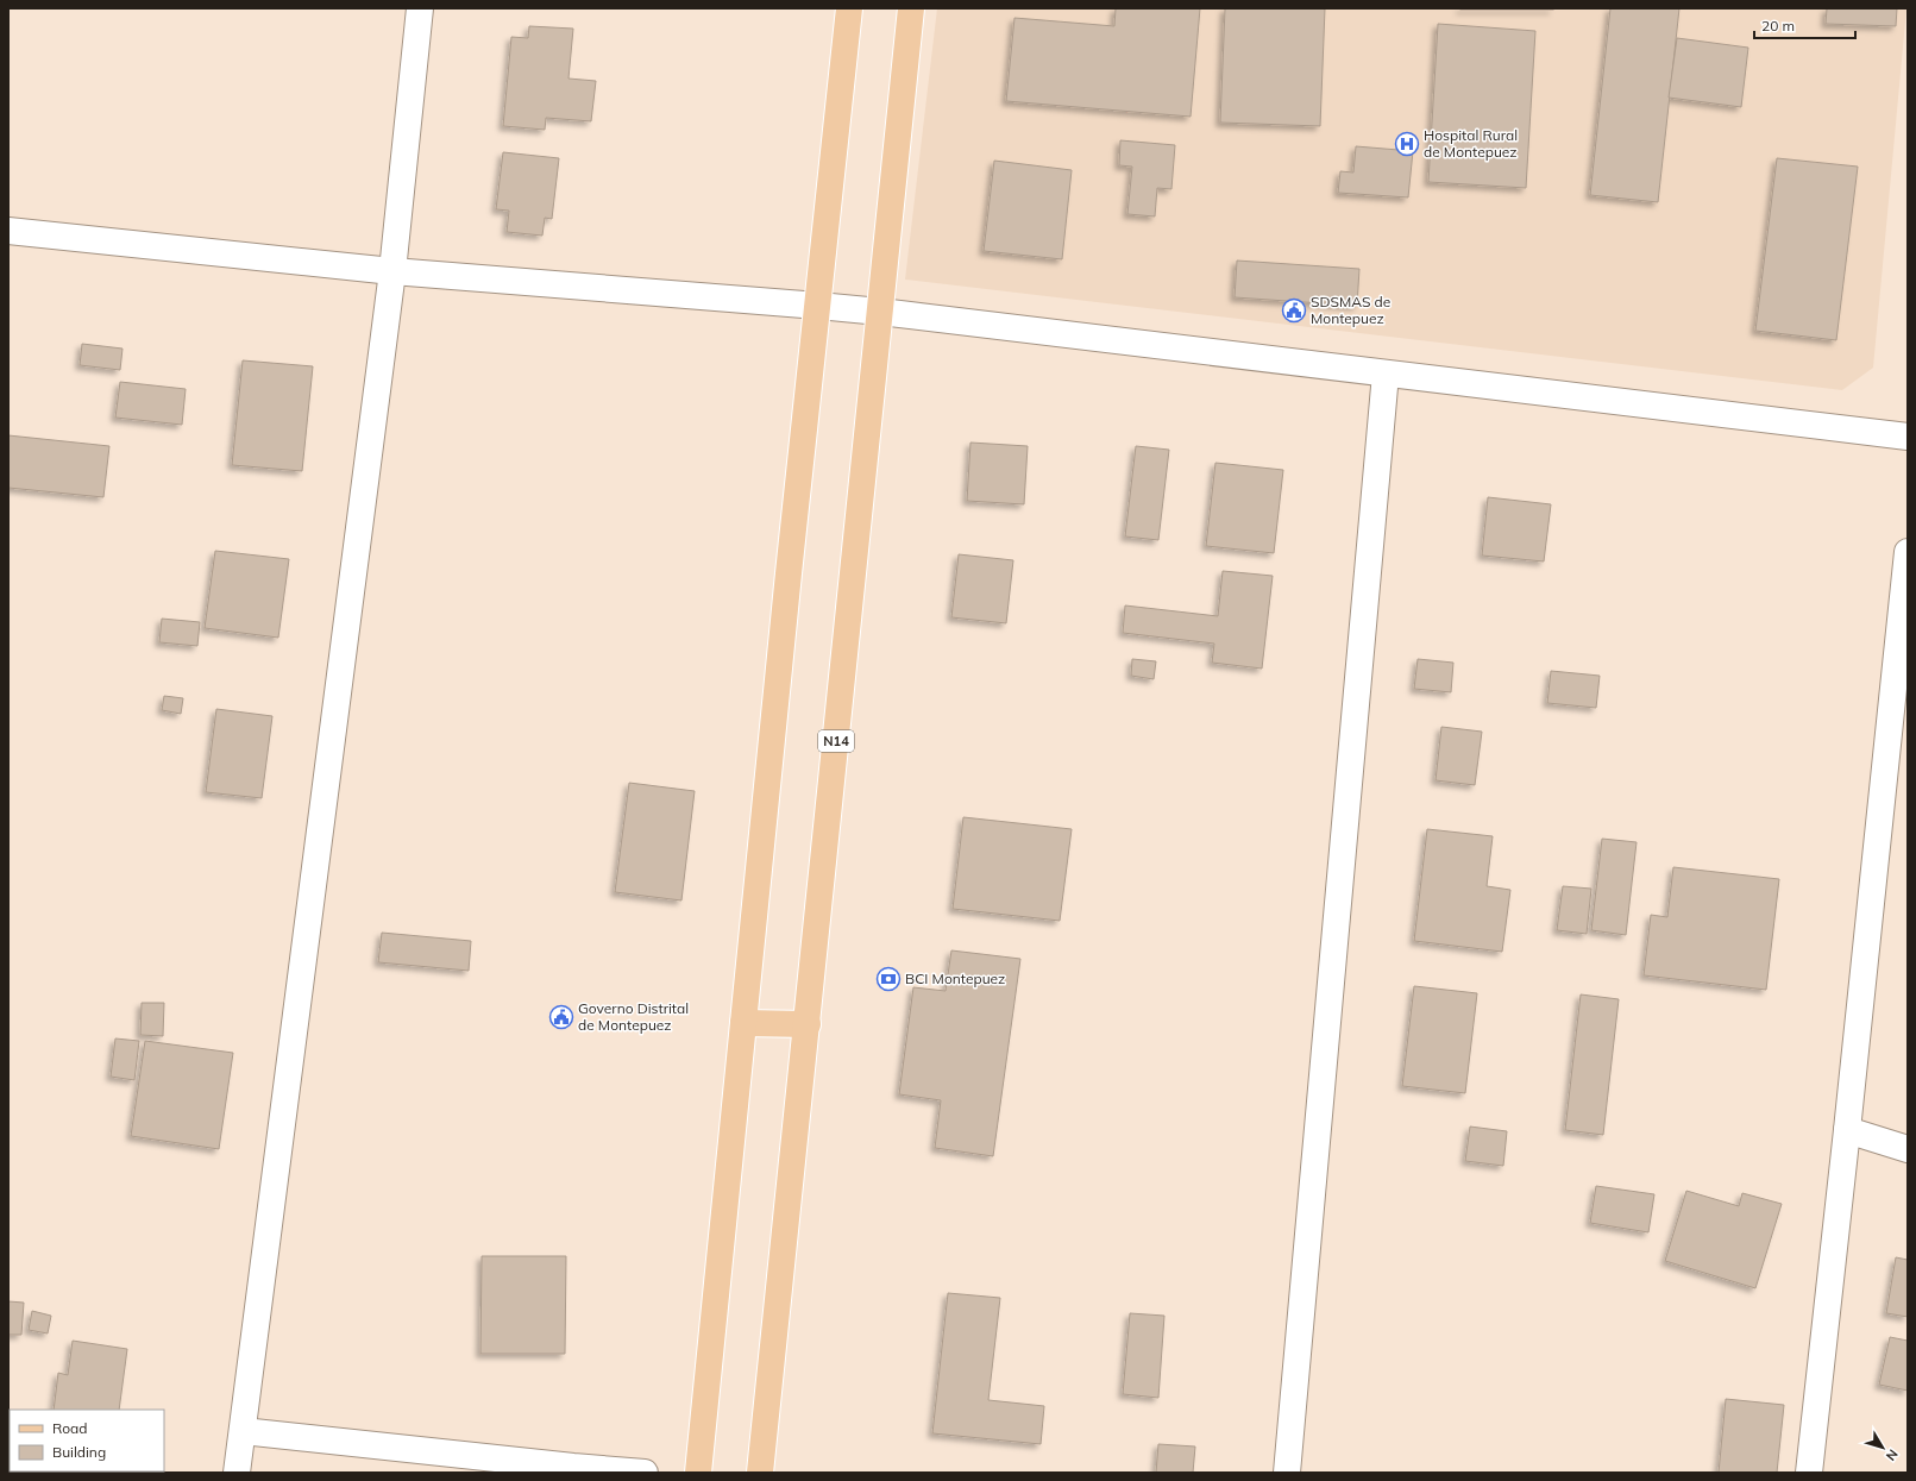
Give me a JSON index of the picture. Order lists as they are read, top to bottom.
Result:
{
  "streets": {
    "main road": ["N14"]
  },
  "places": {
    "hospital": ["Hospital Rural de Montepuez"],
    "public building": ["SDSMAS de Montepuez", "Governo Distrital de Montepuez"],
    "bank": ["BCI Montepuez"]
  },
  "legend": ["Road", "Building"],
  "scale_bar": "20 m",
  "north": "bottom right"
}
